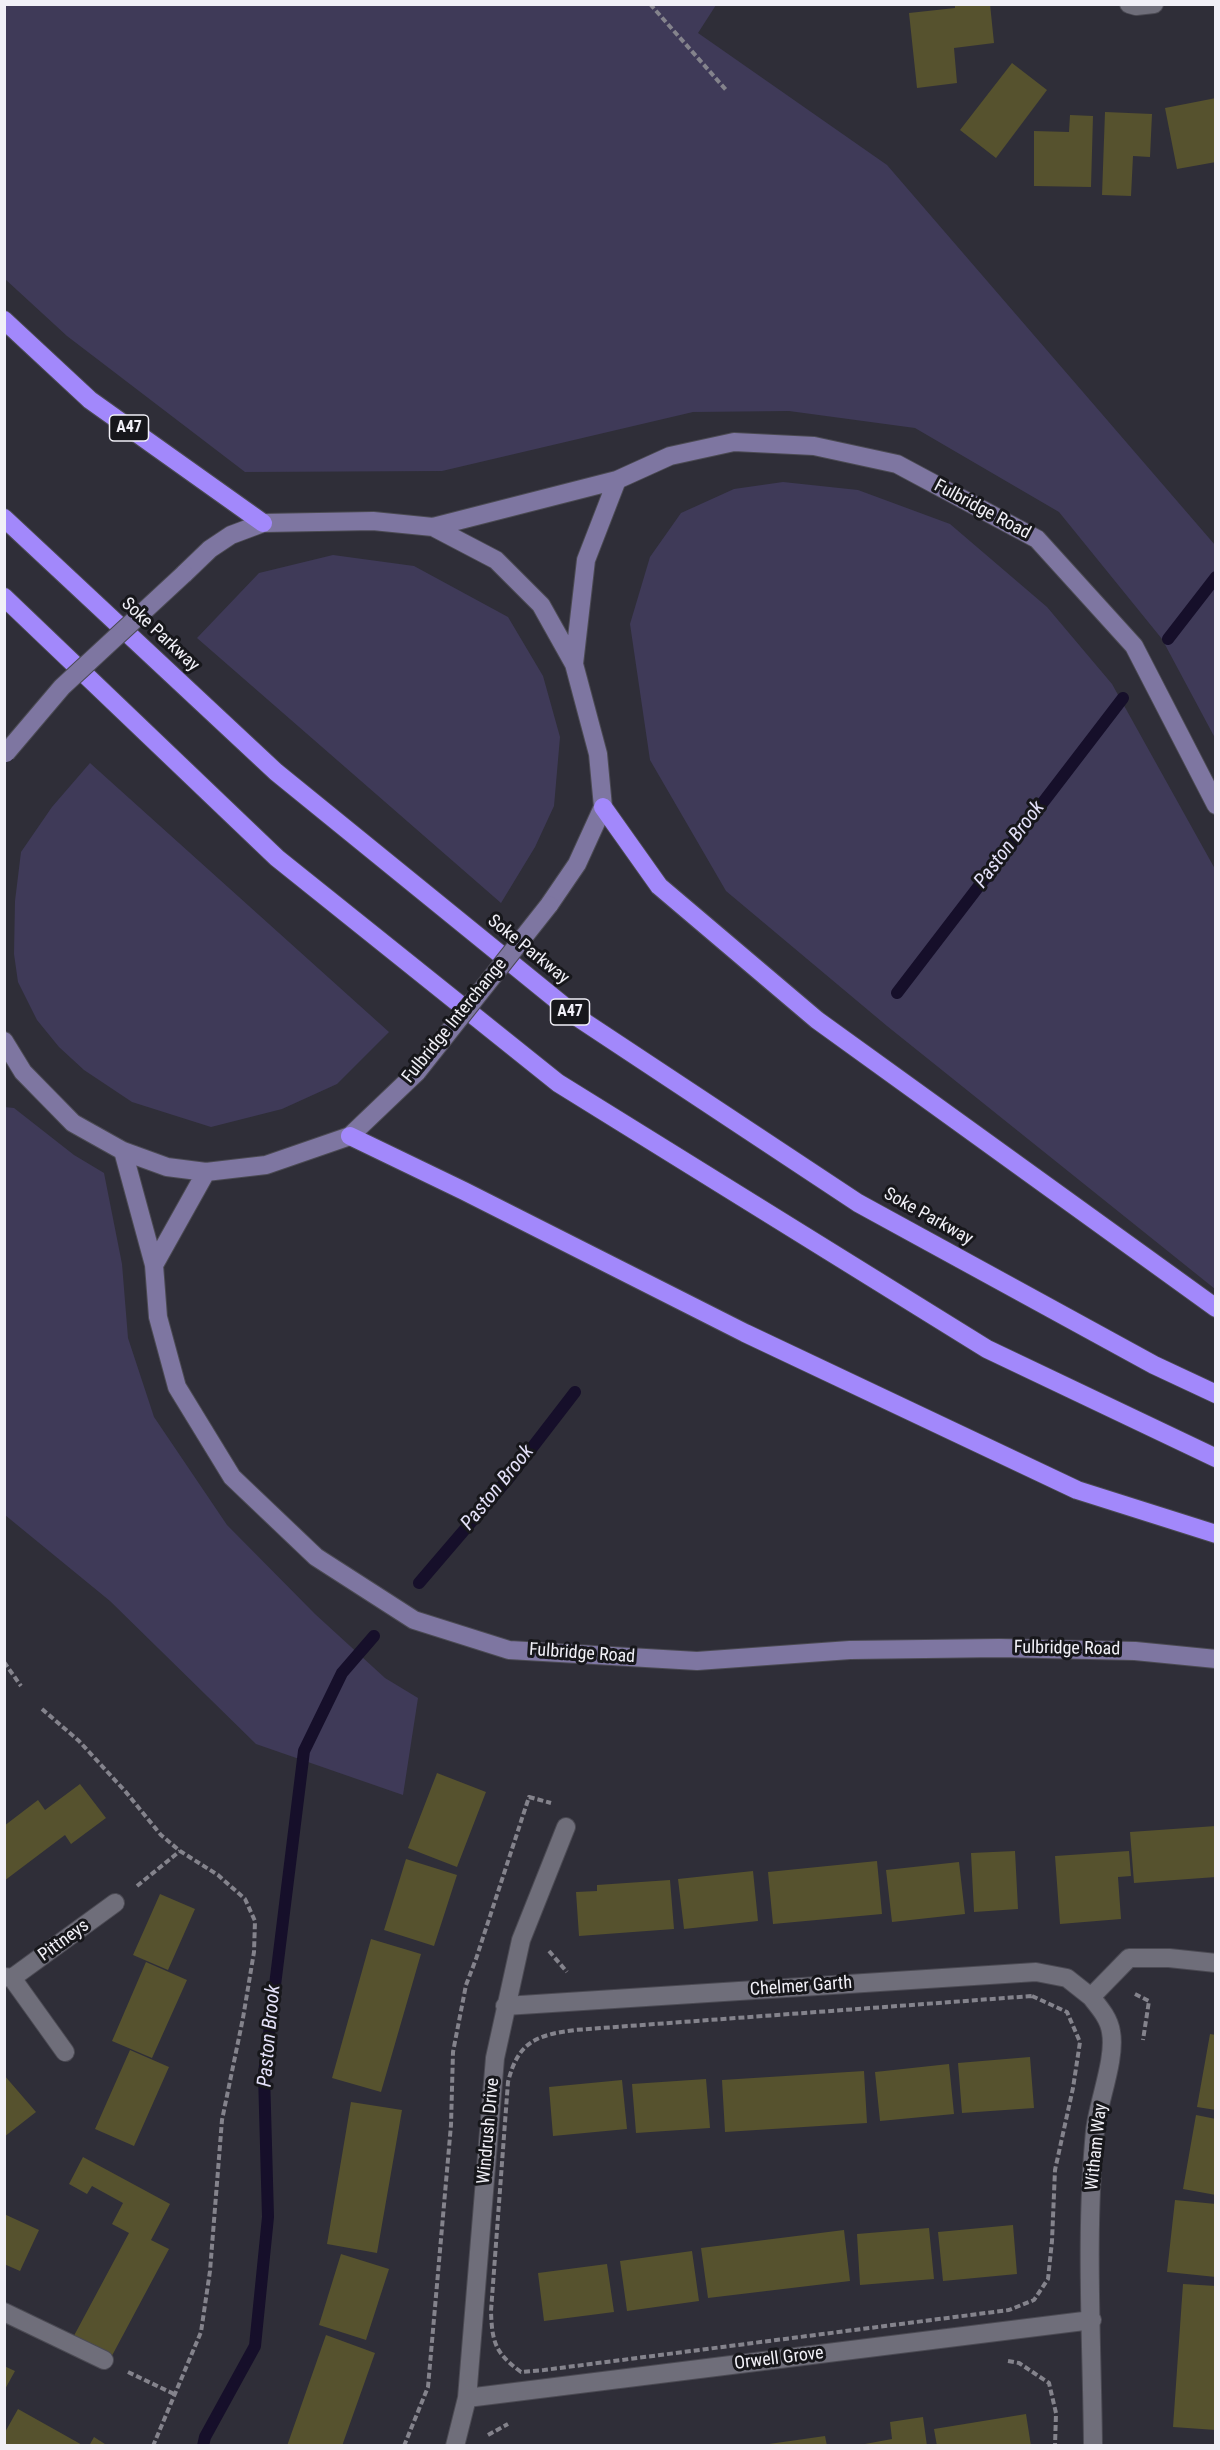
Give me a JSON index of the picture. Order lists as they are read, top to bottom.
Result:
{
  "streets": {
    "highway": ["A47", "Soke Parkway"],
    "street": [
      "Fulbridge Road",
      "Fulbridge Interchange",
      "Pittneys",
      "Chelmer Garth",
      "Windrush Drive",
      "Witham Way",
      "Orwell Grove"
    ]
  },
  "crossings": [
    ["A47", "Fulbridge Interchange"],
    ["Fulbridge Road", "Fulbridge Interchange"],
    ["Chelmer Garth", "Windrush Drive"],
    ["Chelmer Garth", "Witham Way"],
    ["Windrush Drive", "Orwell Grove"],
    ["Witham Way", "Orwell Grove"]
  ],
  "water": ["Paston Brook"]
}
